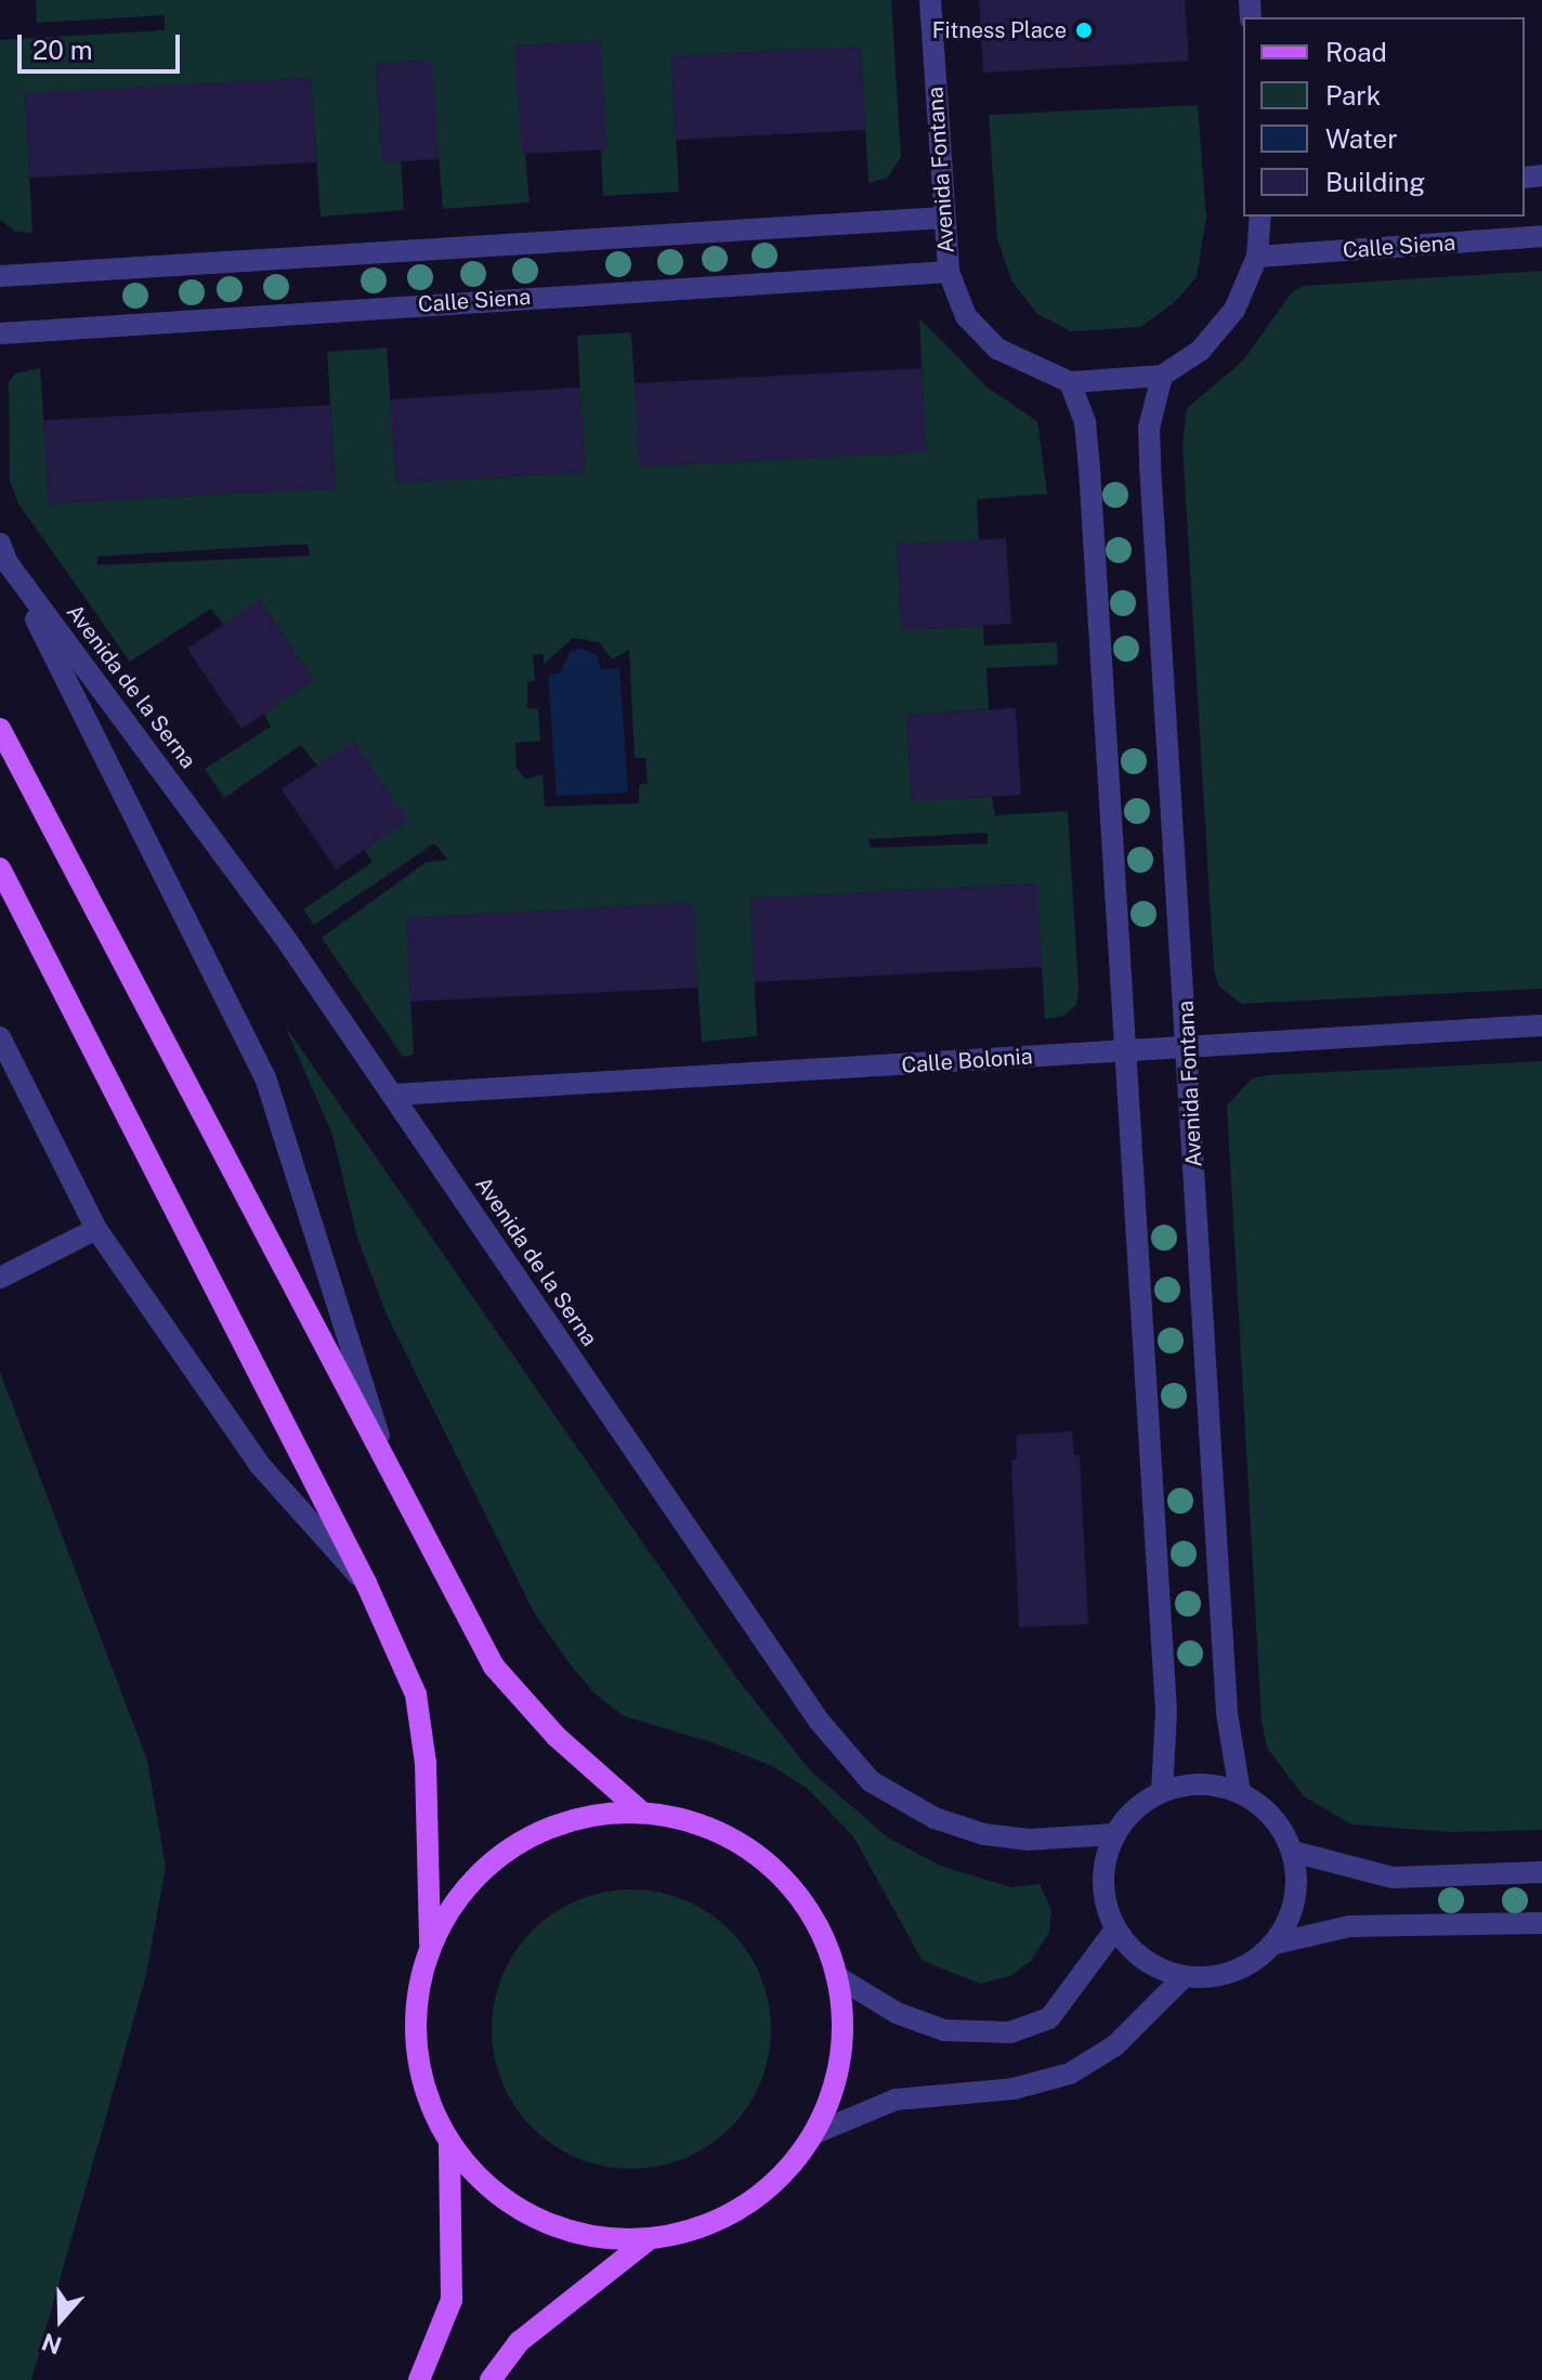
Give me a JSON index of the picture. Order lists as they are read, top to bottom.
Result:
{
  "streets": {
    "main road": ["Avenida de la Serna"],
    "street": ["Avenida Fontana", "Calle Siena", "Calle Bolonia"]
  },
  "crossings": [
    ["Avenida Fontana", "Calle Siena"],
    ["Avenida Fontana", "Avenida de la Serna"],
    ["Avenida Fontana", "Calle Bolonia"],
    ["Avenida de la Serna", "Calle Bolonia"]
  ],
  "places": ["Fitness Place"],
  "legend": [
    "Road",
    "Park",
    "Water",
    "Building"
  ],
  "scale_bar": "20 m",
  "north": "bottom"
}
